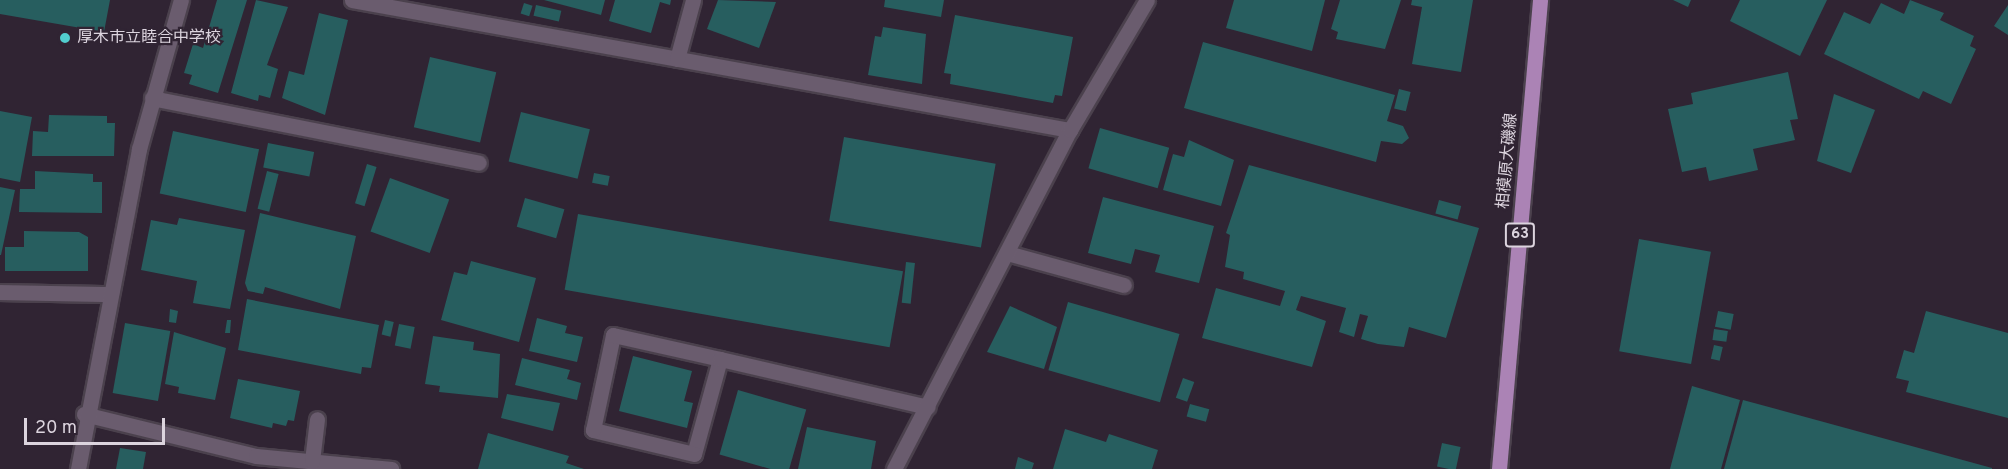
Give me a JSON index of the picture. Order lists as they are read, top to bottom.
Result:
{
  "streets": {
    "main road": ["相模原大磯線", "63"]
  },
  "places": ["厚木市立睦合中学校"],
  "scale_bar": "20 m"
}
